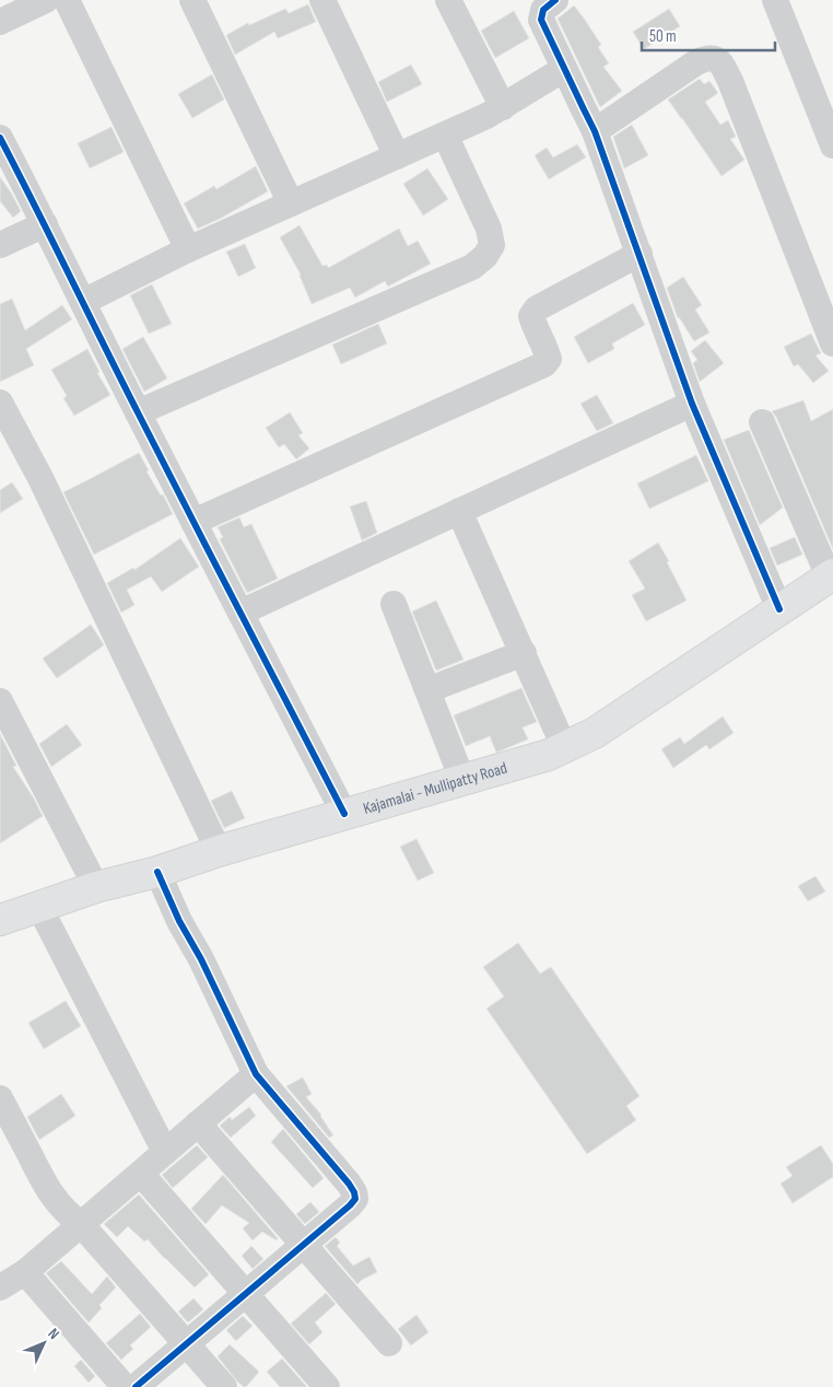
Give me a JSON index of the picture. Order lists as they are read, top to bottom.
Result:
{
  "streets": {
    "main road": ["Kajamalai - Mullipatty Road"]
  },
  "scale_bar": "50 m",
  "north": "top right"
}
